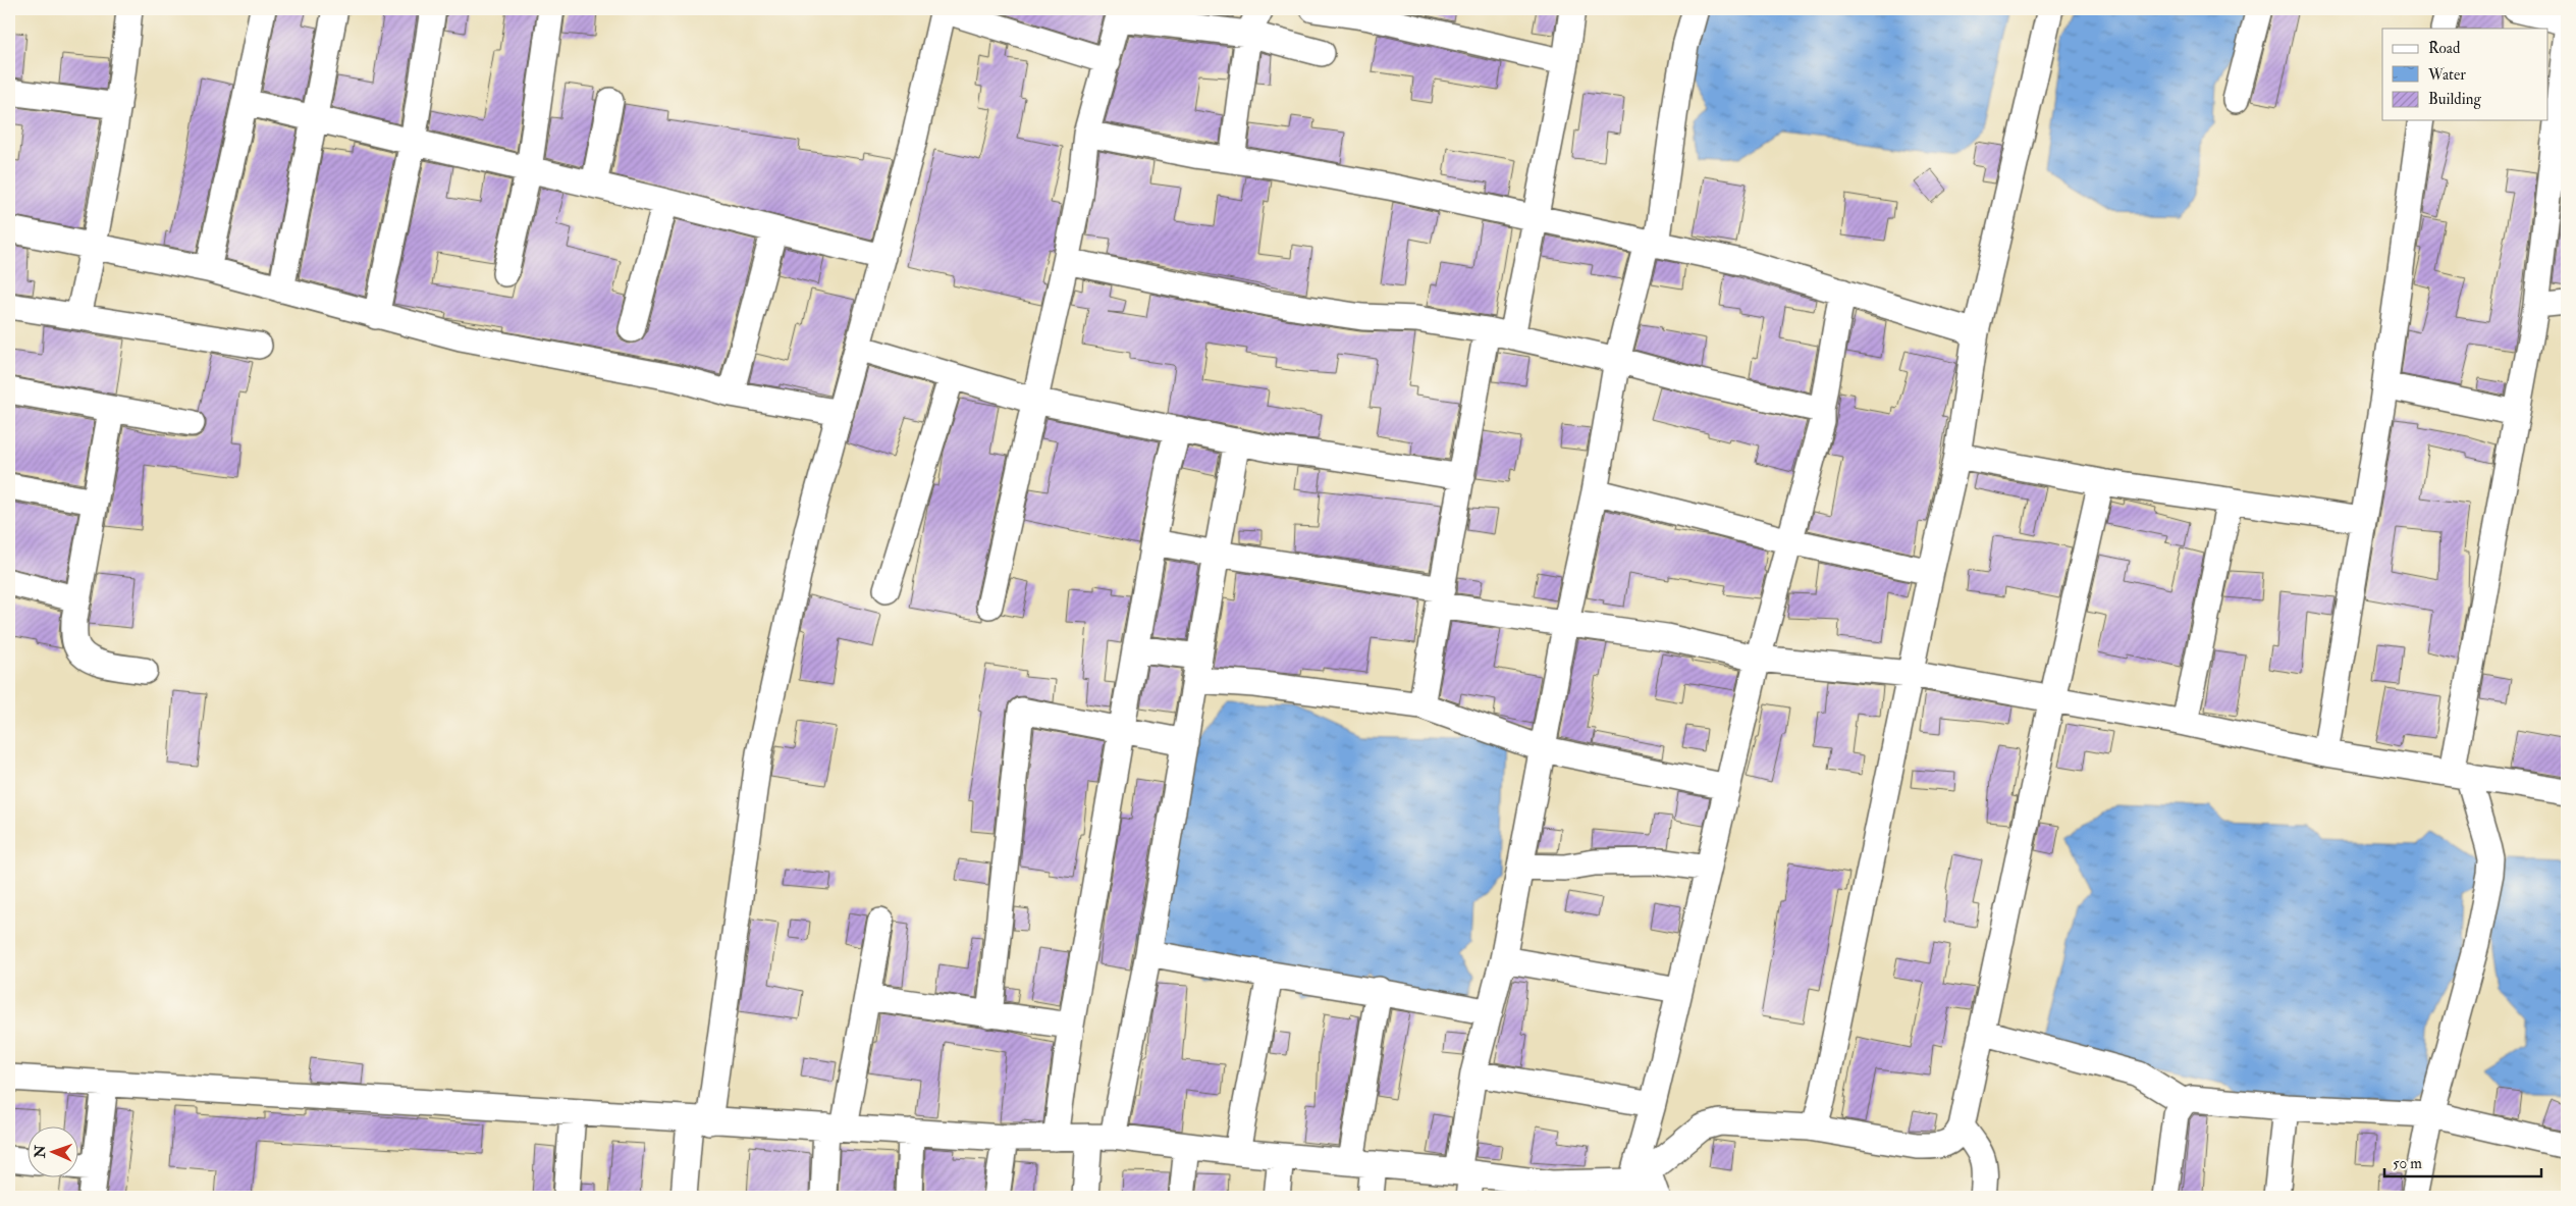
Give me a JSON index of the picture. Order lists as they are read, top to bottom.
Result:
{
  "legend": ["Road", "Water", "Building"],
  "scale_bar": "50 m",
  "north": "left"
}
